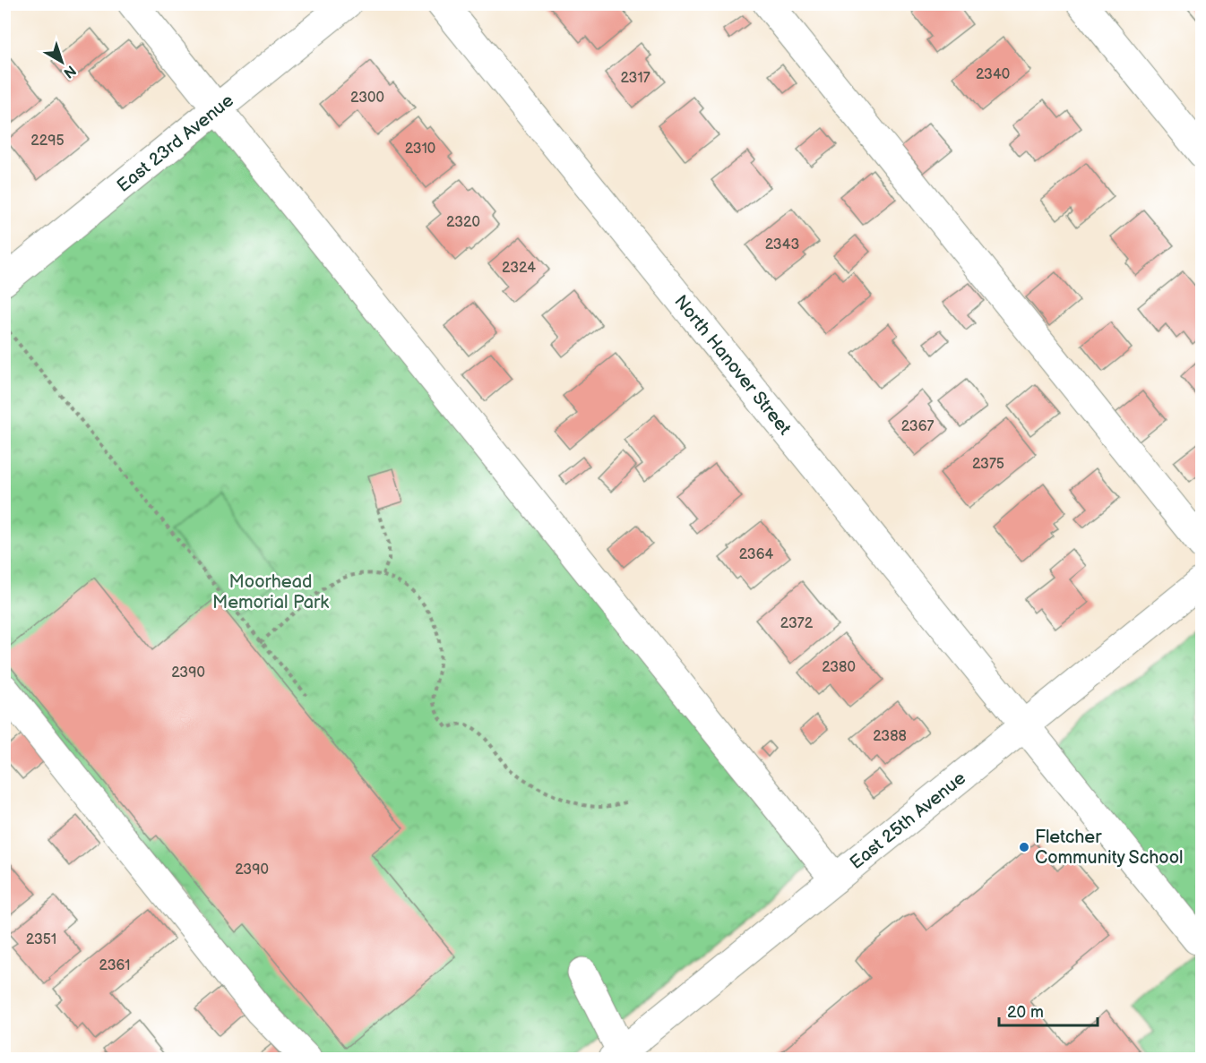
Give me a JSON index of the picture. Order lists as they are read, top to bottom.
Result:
{
  "streets": {
    "street": ["East 23rd Avenue", "North Hanover Street", "East 25th Avenue"]
  },
  "crossings": [
    ["North Hanover Street", "East 25th Avenue"]
  ],
  "parks": ["Moorhead Memorial Park"],
  "places": ["Fletcher Community School"],
  "house_numbers": [
    "2340",
    "2317",
    "2300",
    "2295",
    "2310",
    "2320",
    "2343",
    "2324",
    "2367",
    "2375",
    "2364",
    "2372",
    "2380",
    "2390",
    "2388",
    "2390",
    "2351",
    "2361"
  ],
  "scale_bar": "20 m",
  "north": "bottom right"
}
